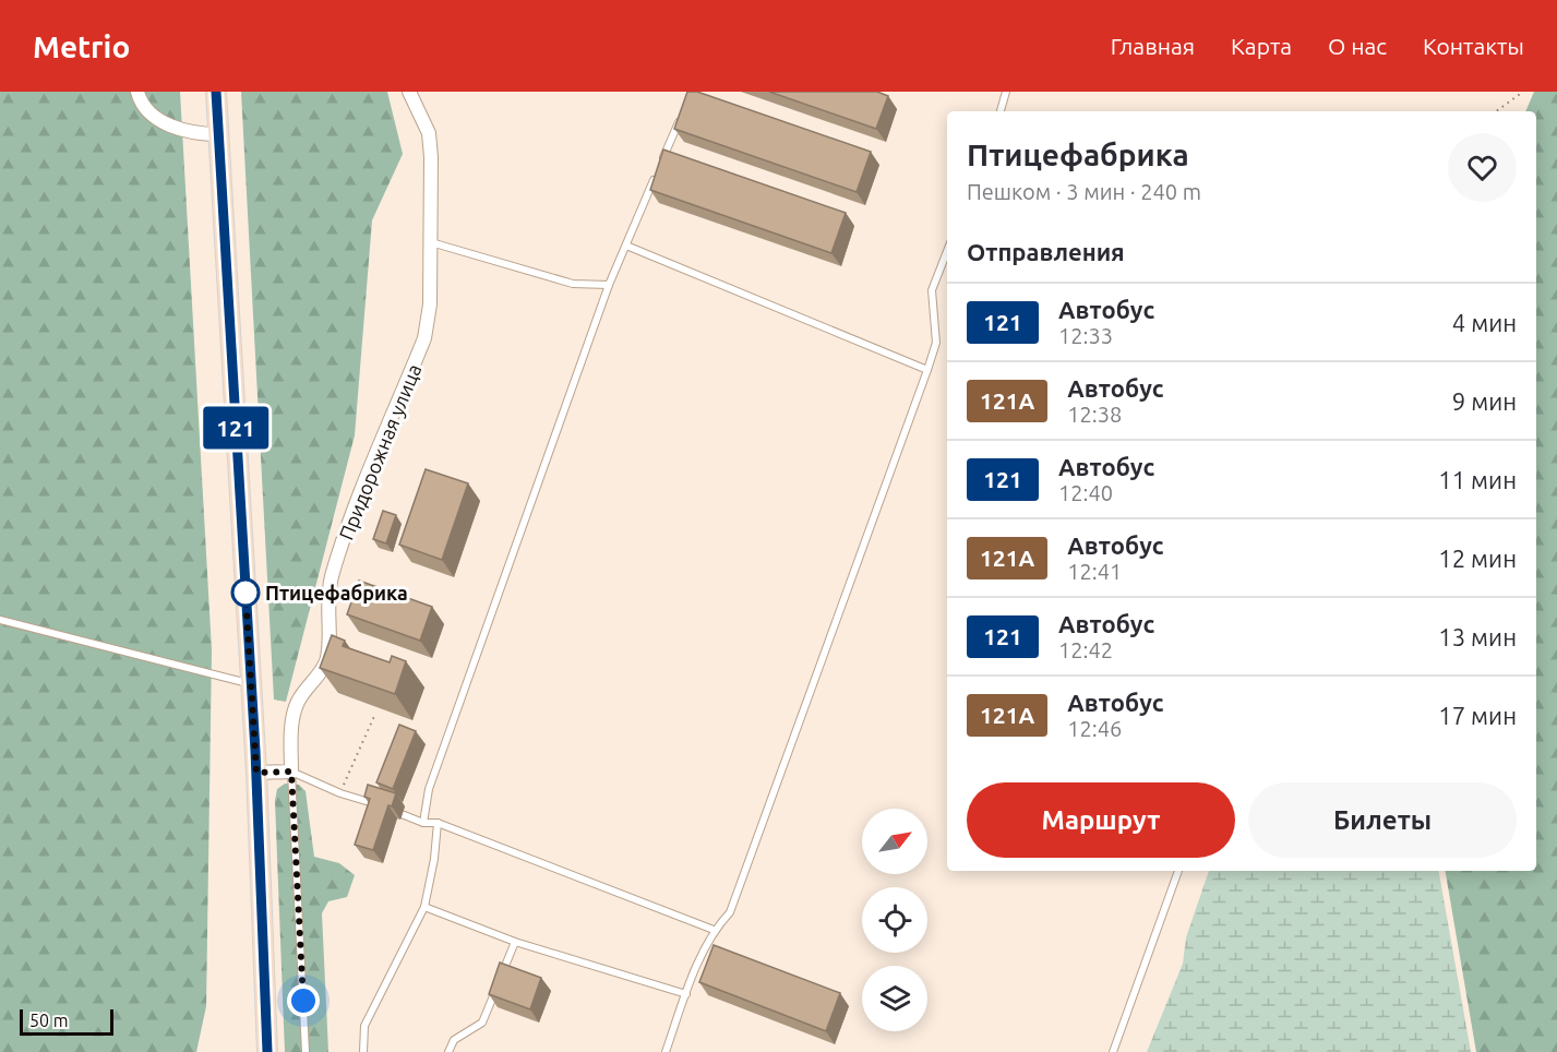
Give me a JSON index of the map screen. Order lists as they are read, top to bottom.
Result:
{
  "streets": {
    "street": ["Придорожная улица"]
  },
  "places": ["Птицефабрика"],
  "lines": ["bus line 121"],
  "scale_bar": "50 m",
  "north": "top right",
  "page": {
    "header": "Metrio",
    "nav": [
      "Главная",
      "Карта",
      "О нас",
      "Контакты"
    ],
    "on_map": "121",
    "heading": [
      ["Птицефабрика", "Пешком · 3 мин · 240 m"],
      "Отправления"
    ],
    "list": [
      {
        "mark": "121",
        "name": "Автобус",
        "note": "12:33",
        "value": "4 мин"
      },
      {
        "mark": "121А",
        "name": "Автобус",
        "note": "12:38",
        "value": "9 мин"
      },
      {
        "mark": "121",
        "name": "Автобус",
        "note": "12:40",
        "value": "11 мин"
      },
      {
        "mark": "121А",
        "name": "Автобус",
        "note": "12:41",
        "value": "12 мин"
      },
      {
        "mark": "121",
        "name": "Автобус",
        "note": "12:42",
        "value": "13 мин"
      },
      {
        "mark": "121А",
        "name": "Автобус",
        "note": "12:46",
        "value": "17 мин"
      }
    ],
    "buttons": ["Маршрут", "Билеты"],
    "scale": "50 m"
  }
}
